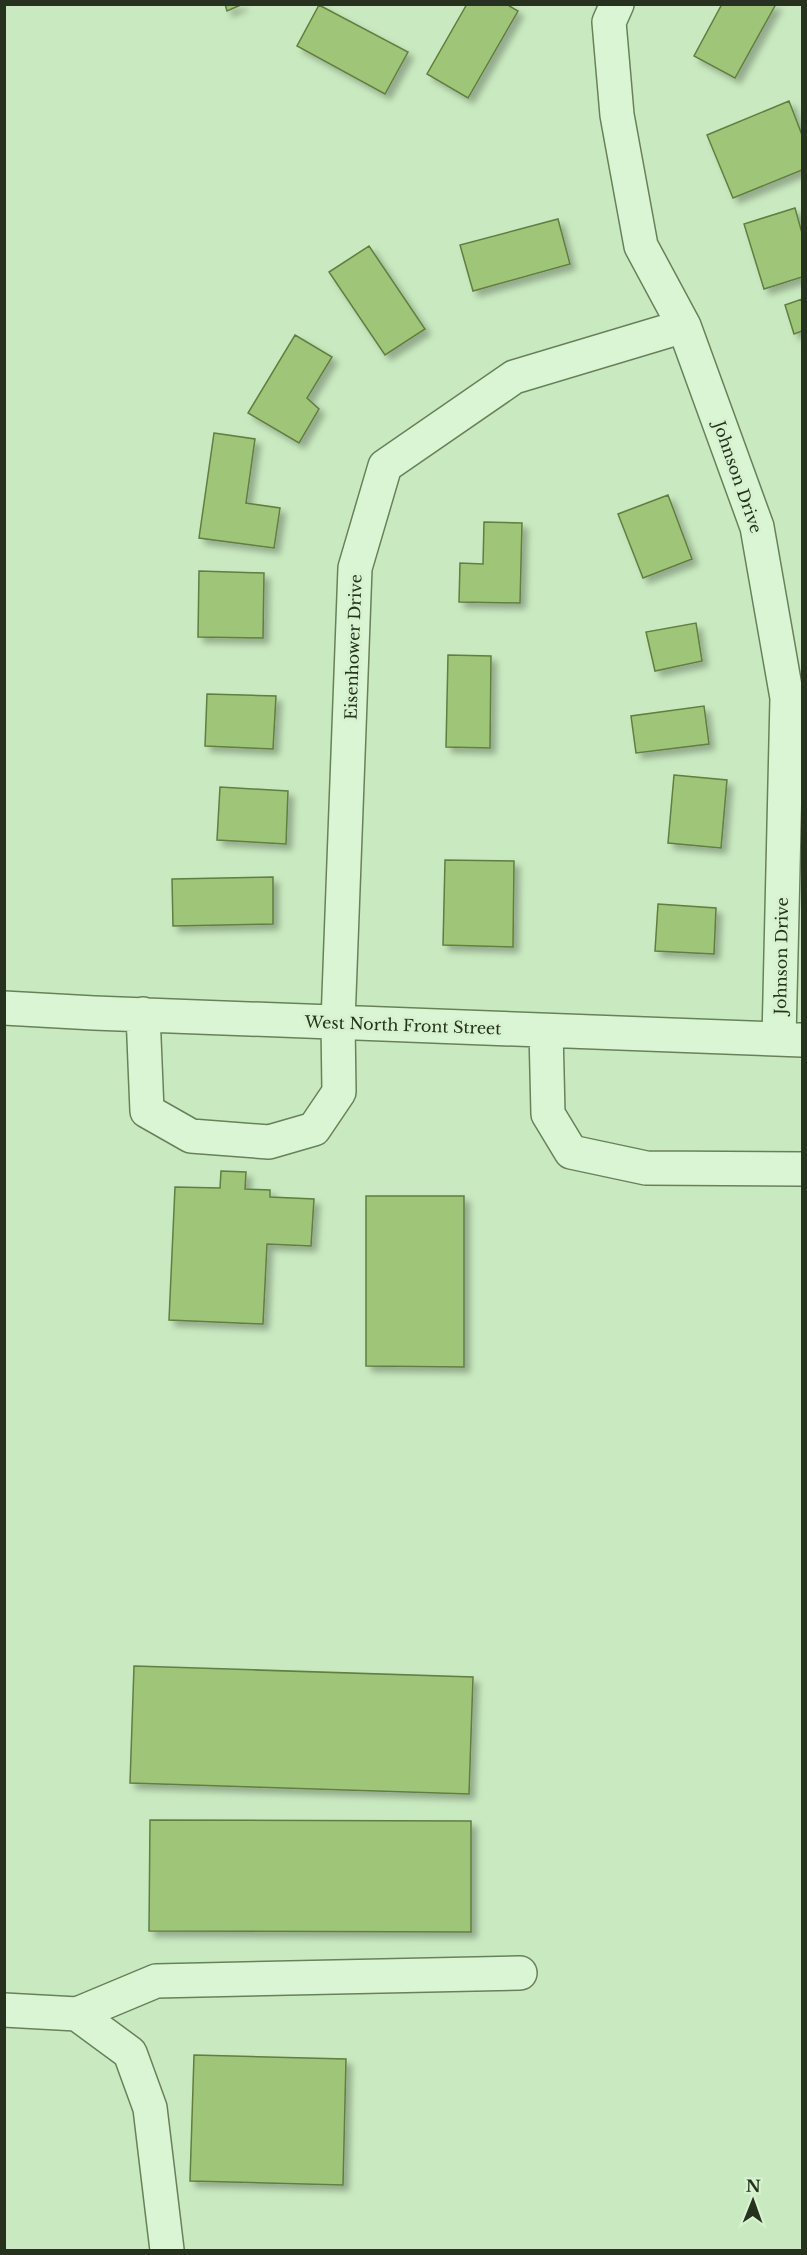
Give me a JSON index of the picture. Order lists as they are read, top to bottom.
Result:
{
  "streets": {
    "street": ["Johnson Drive", "Eisenhower Drive", "West North Front Street"]
  },
  "crossings": [
    ["Johnson Drive", "Eisenhower Drive"],
    ["Johnson Drive", "West North Front Street"],
    ["Eisenhower Drive", "West North Front Street"]
  ],
  "north": "top"
}
